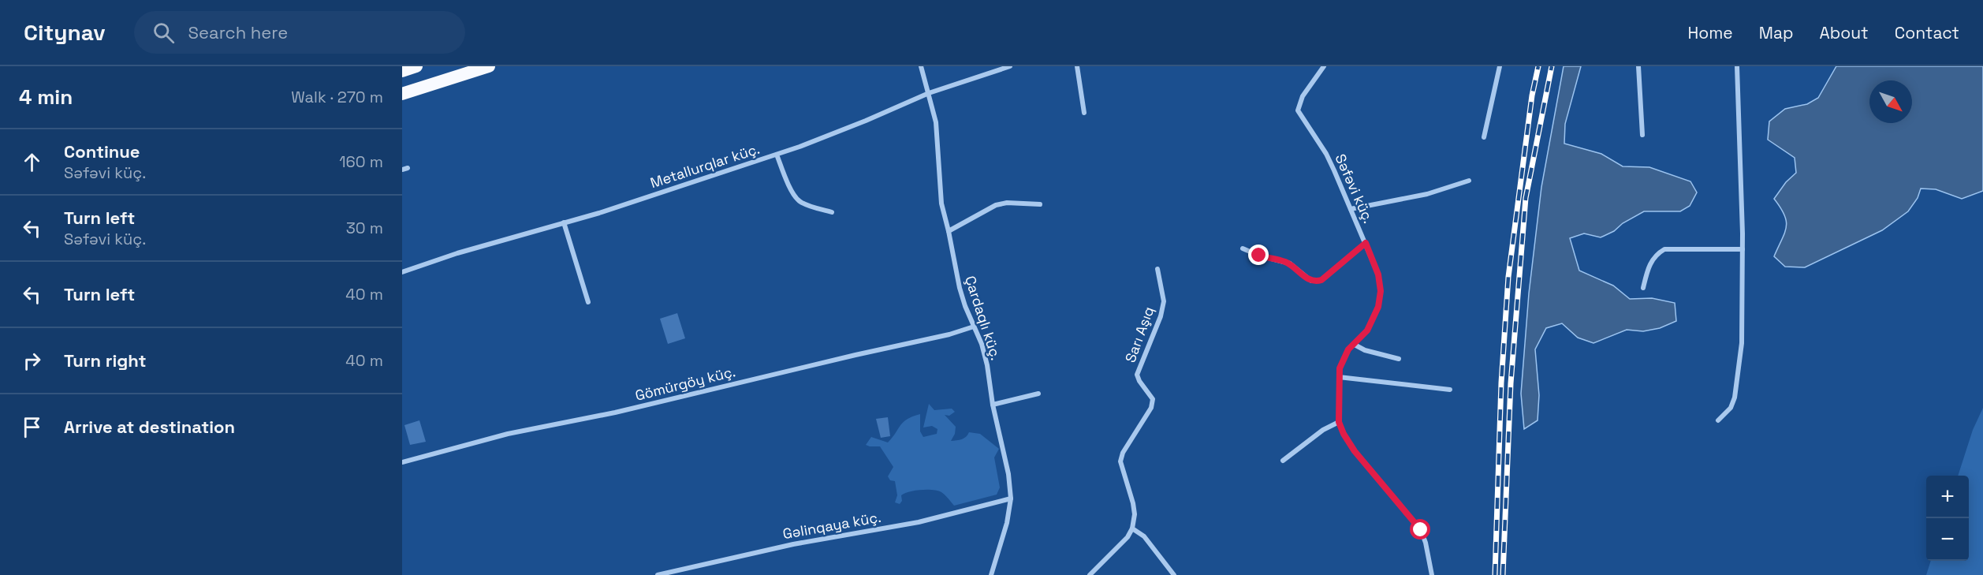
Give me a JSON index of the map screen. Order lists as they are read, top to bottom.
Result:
{
  "streets": {
    "street": [
      "Metallurqlar küç.",
      "Səfəvi küç.",
      "Çardaqlı küç.",
      "Sarı Aşıq",
      "Gömürgöy küç.",
      "Gəlinqaya küç."
    ]
  },
  "crossings": [
    ["Metallurqlar küç.", "Çardaqlı küç."],
    ["Çardaqlı küç.", "Gömürgöy küç."],
    ["Çardaqlı küç.", "Gəlinqaya küç."]
  ],
  "north": "bottom right",
  "page": {
    "header": "Citynav",
    "search": "Search here",
    "nav": [
      "Home",
      "Map",
      "About",
      "Contact"
    ],
    "heading": ["4 min", "Walk · 270 m"],
    "list": [
      ["Continue", "Səfəvi küç.", "160 m"],
      ["Turn left", "Səfəvi küç.", "30 m"],
      ["Turn left", "40 m"],
      ["Turn right", "40 m"],
      "Arrive at destination"
    ],
    "map_buttons": ["+", "−"]
  }
}
